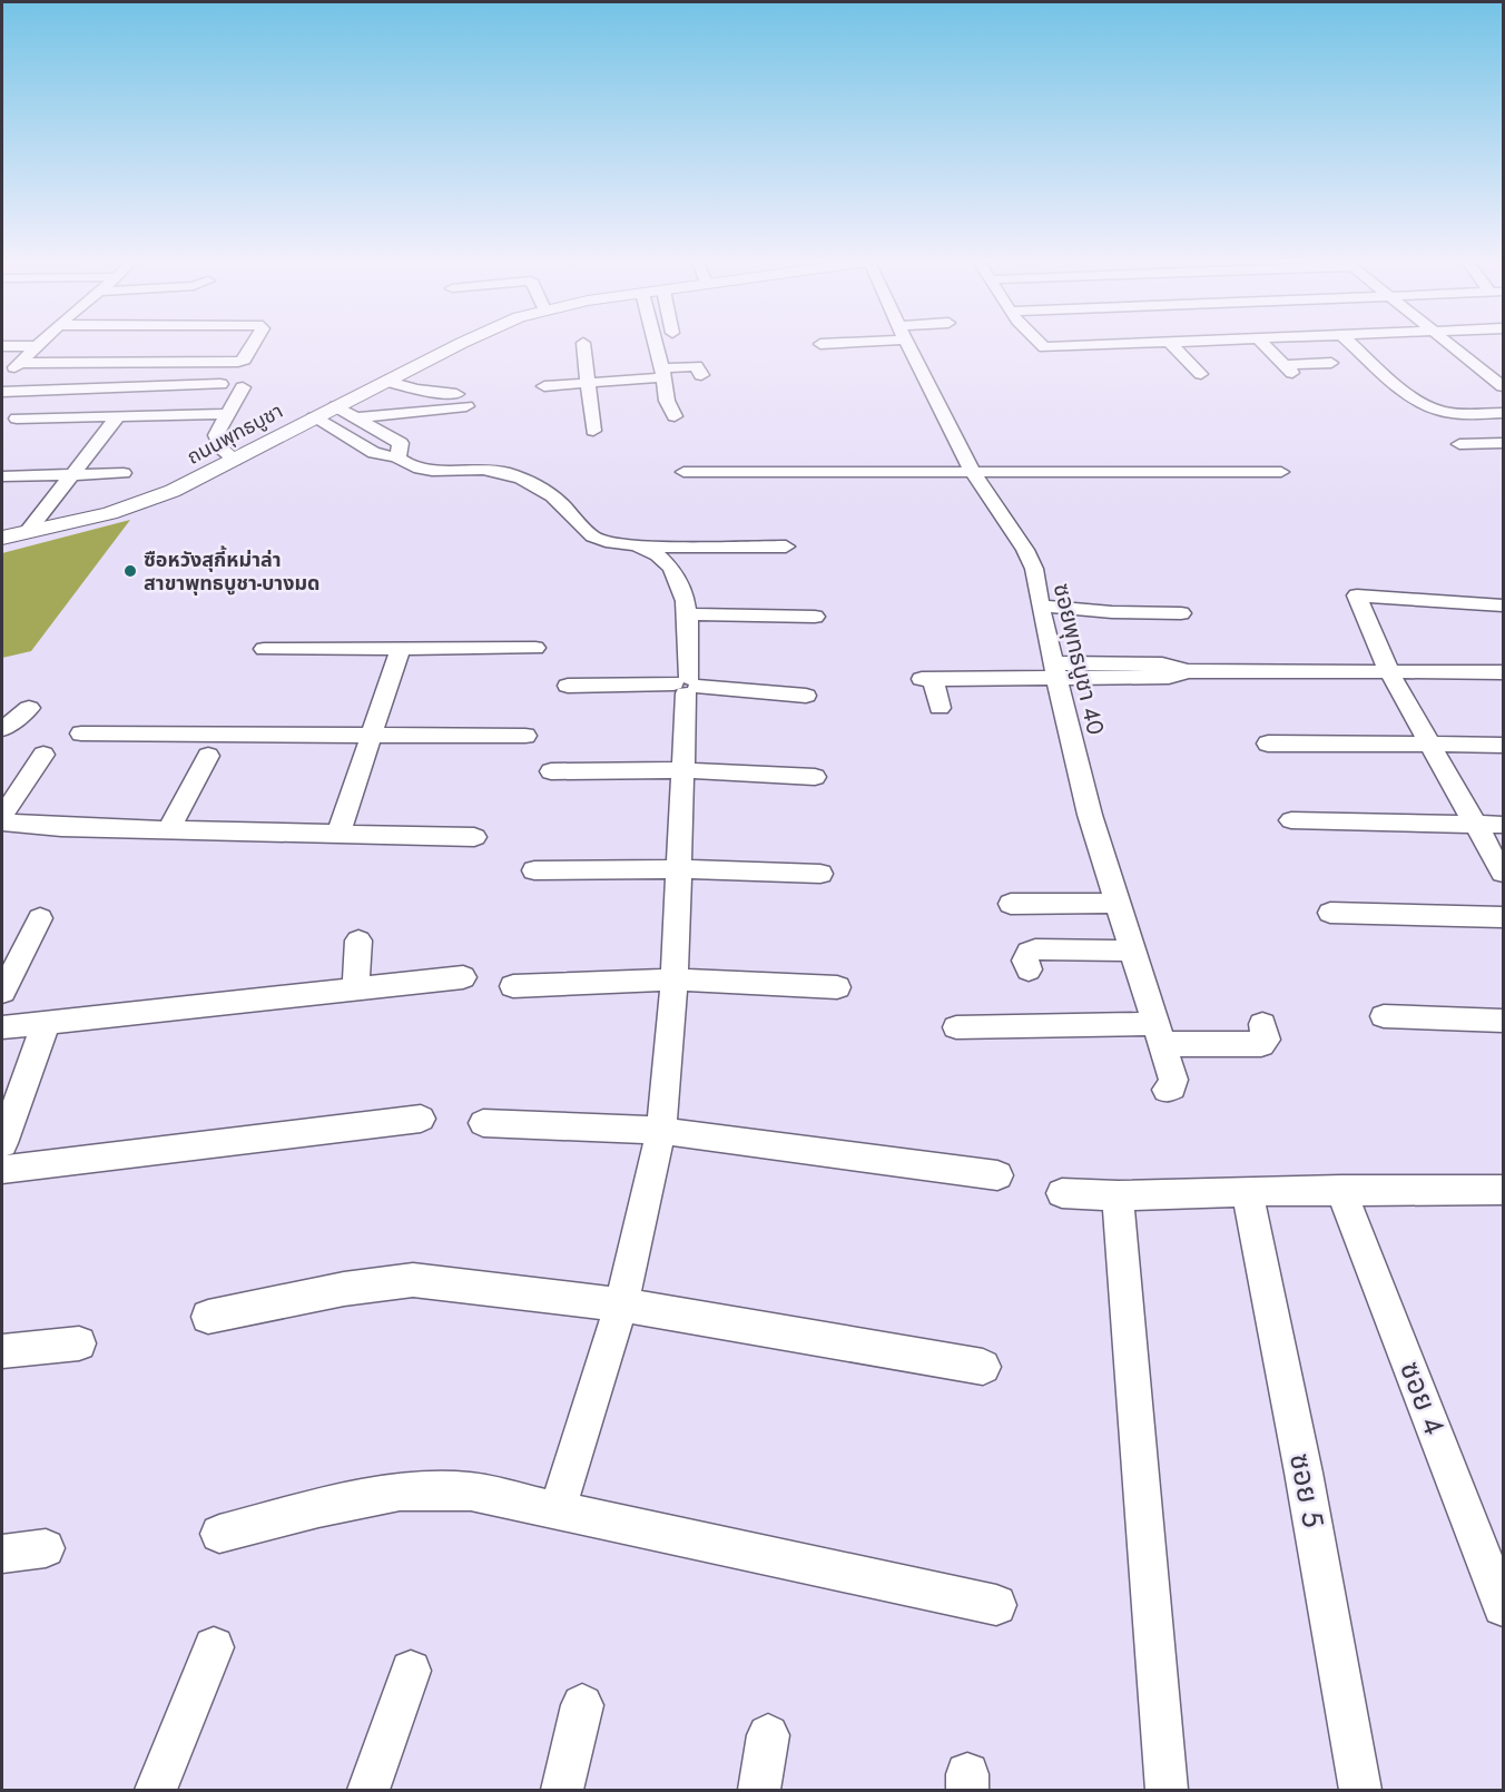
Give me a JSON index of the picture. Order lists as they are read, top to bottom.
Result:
{
  "streets": {
    "main road": ["ถนนพุทธบูชา"],
    "street": ["ซอยพุทธบูชา 40", "ซอย 4", "ซอย 5"]
  },
  "places": ["ซือหวังสุกี้หม่าล่า สาขาพุทธบูชา-บางมด"]
}
